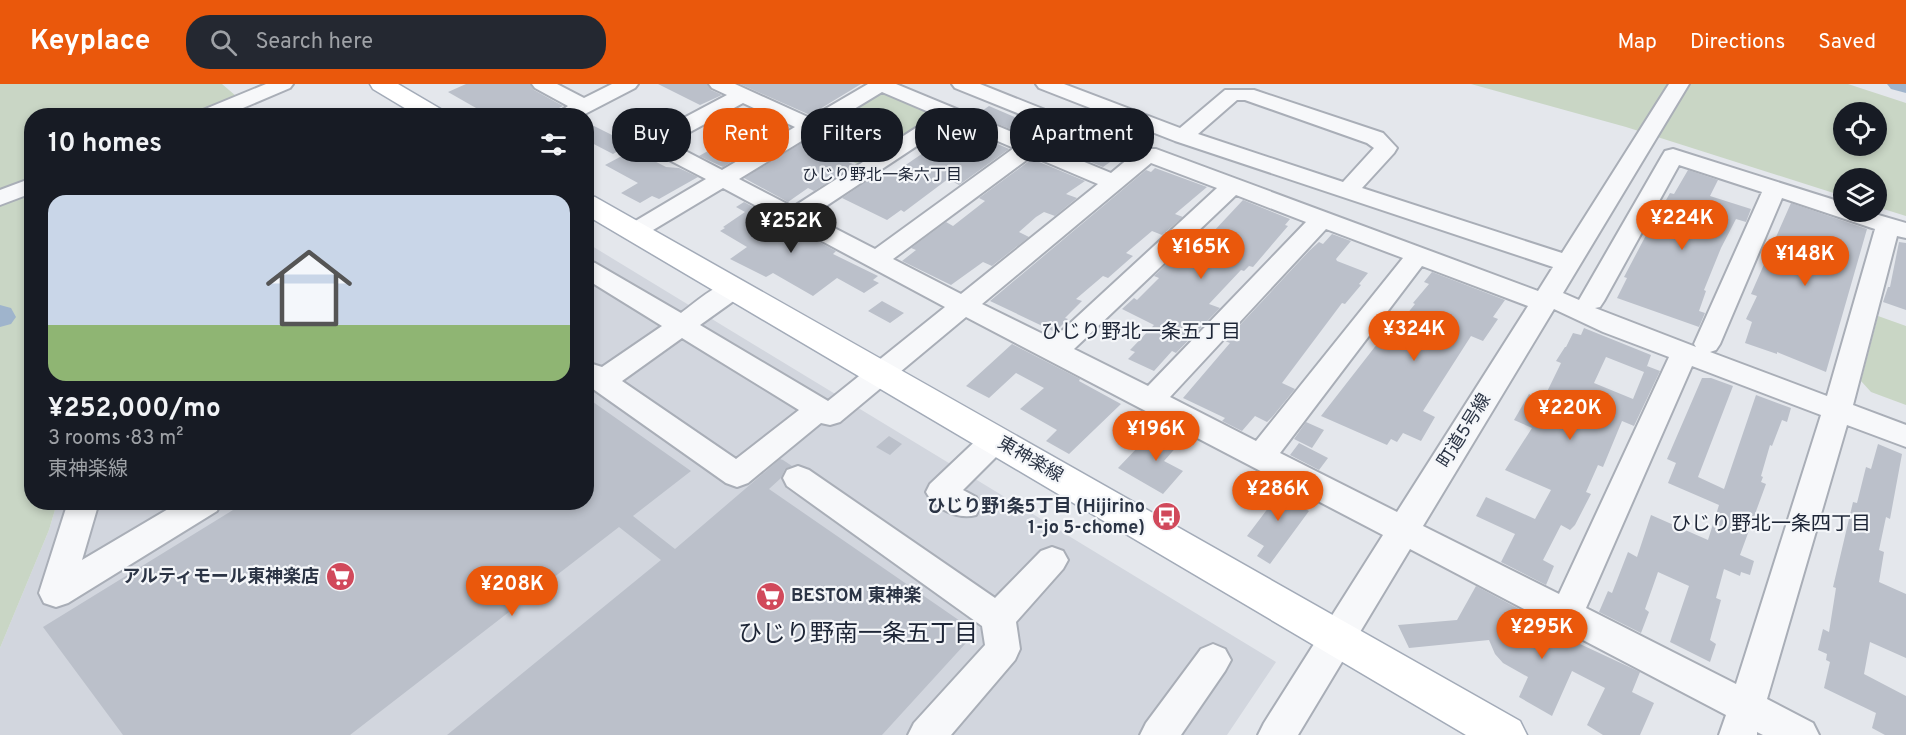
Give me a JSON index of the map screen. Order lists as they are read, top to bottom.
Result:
{
  "streets": {
    "main road": ["東神楽線"],
    "street": ["町道5号線"]
  },
  "crossings": [
    ["町道5号線", "東神楽線"]
  ],
  "districts": [
    "ひじり野北一条六丁目",
    "ひじり野北一条五丁目",
    "ひじり野北一条四丁目",
    "ひじり野南一条五丁目"
  ],
  "places": {
    "bus stop": ["ひじり野1条5丁目 (Hijirino 1-jo 5-chome)"],
    "supermarket": ["アルティモール東神楽店", "BESTOM 東神楽"]
  },
  "page": {
    "header": "Keyplace",
    "search": "Search here",
    "nav": ["Map", "Directions", "Saved"],
    "chip": [
      "Buy",
      "Rent",
      "Filters",
      "New",
      "Apartment"
    ],
    "heading": "10 homes",
    "list": [
      {
        "name": "¥252,000/mo",
        "note": "3 rooms · 83 m² · 東神楽線"
      }
    ],
    "price": [
      "¥224K",
      "¥252K",
      "¥165K",
      "¥148K",
      "¥324K",
      "¥220K",
      "¥196K",
      "¥286K",
      "¥208K",
      "¥295K"
    ]
  }
}
